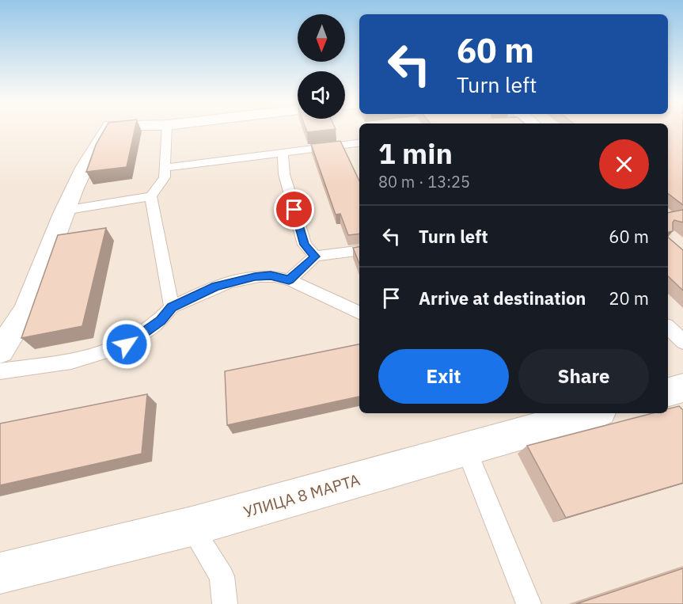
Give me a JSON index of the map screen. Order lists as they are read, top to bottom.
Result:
{
  "streets": {
    "street": ["УЛИЦА 8 МАРТА"]
  },
  "north": "bottom",
  "page": {
    "turn": ["60 m", "Turn left"],
    "heading": ["1 min", "80 m · 13:25"],
    "list": [
      {
        "name": "Turn left",
        "value": "60 m"
      },
      {
        "name": "Arrive at destination",
        "value": "20 m"
      }
    ],
    "buttons": ["Exit", "Share"]
  }
}
